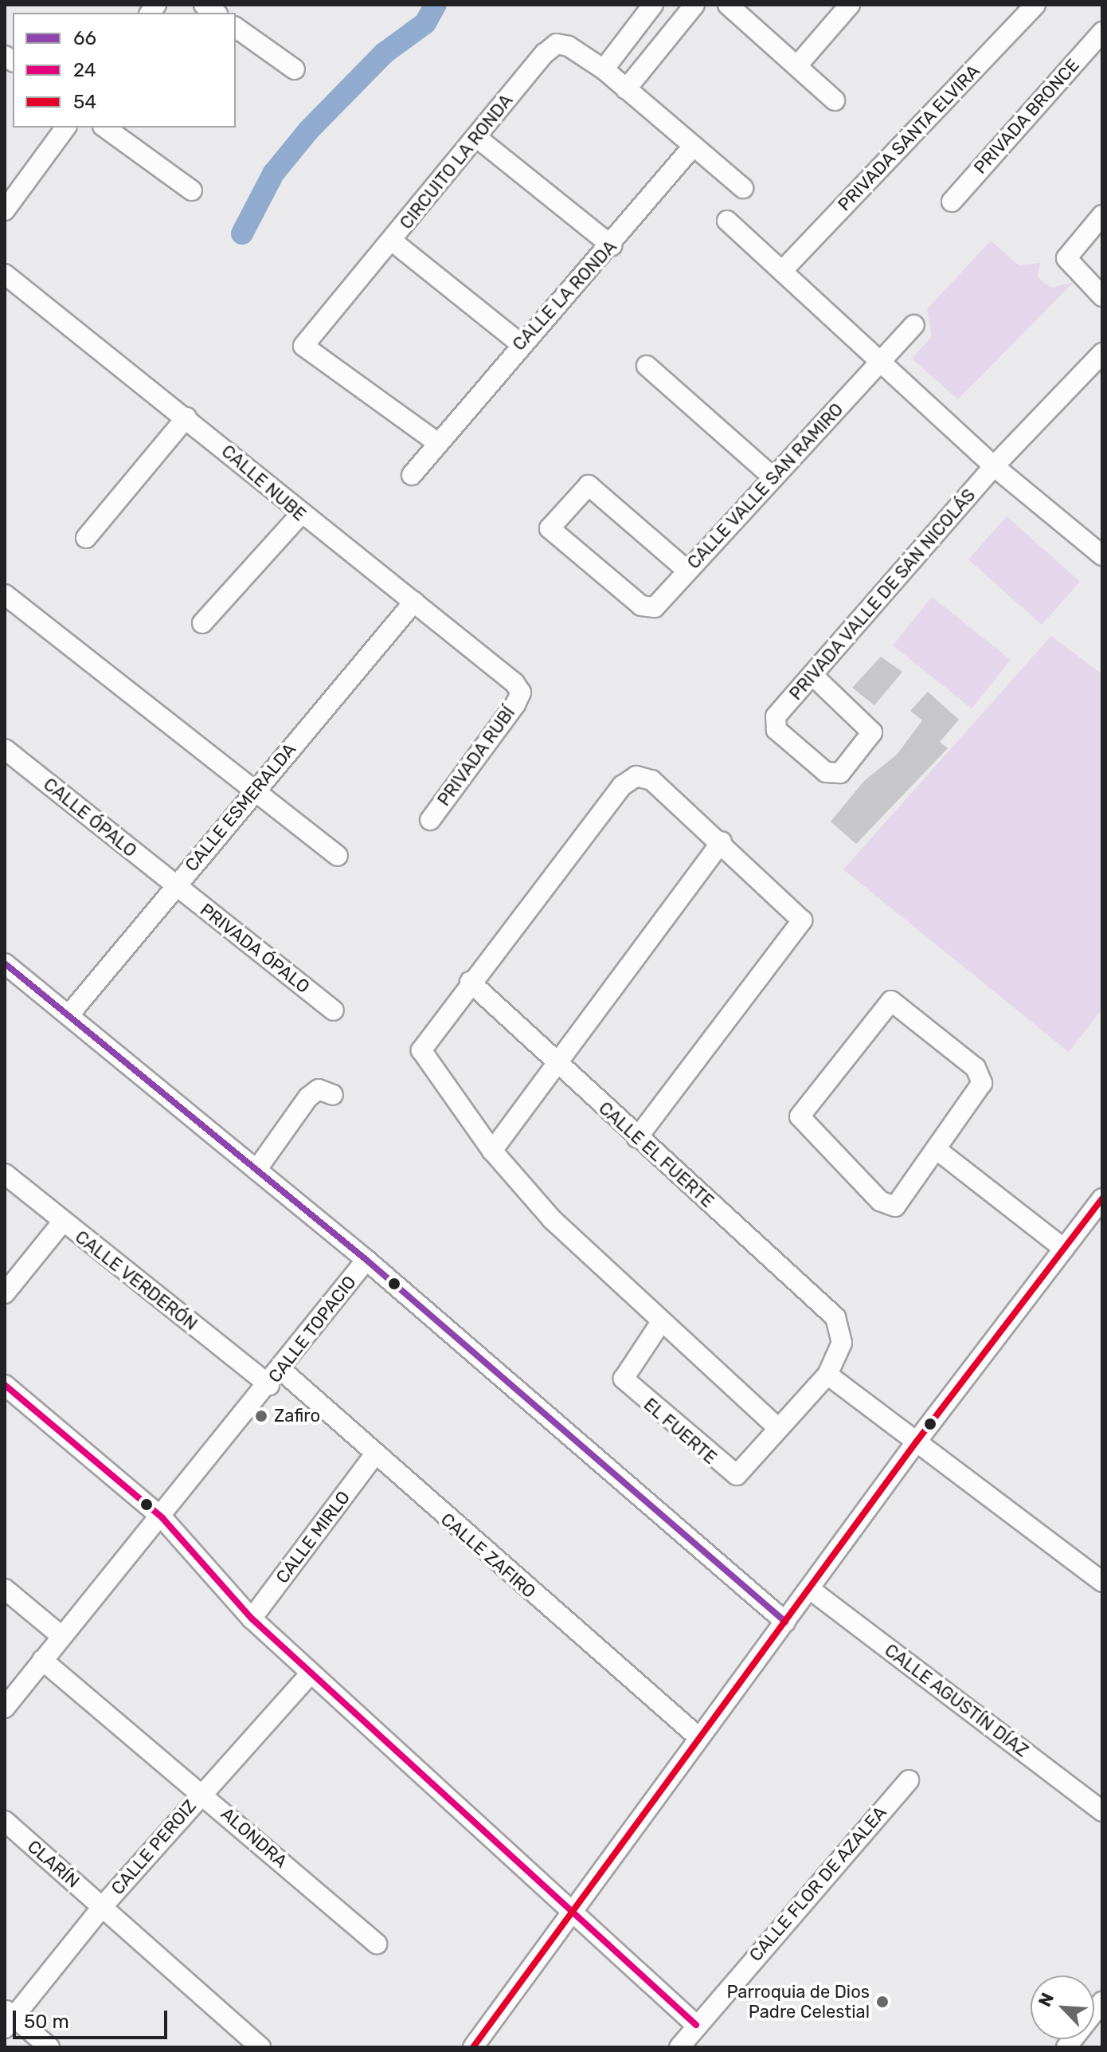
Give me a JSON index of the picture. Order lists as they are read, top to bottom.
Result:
{
  "streets": {
    "street": [
      "PRIVADA BRONCE",
      "PRIVADA SANTA ELVIRA",
      "CIRCUITO LA RONDA",
      "CALLE LA RONDA",
      "CALLE NUBE",
      "CALLE VALLE SAN RAMIRO",
      "PRIVADA VALLE DE SAN NICOLÁS",
      "PRIVADA RUBÍ",
      "CALLE ESMERALDA",
      "CALLE ÓPALO",
      "PRIVADA ÓPALO",
      "CALLE EL FUERTE",
      "CALLE VERDERÓN",
      "CALLE TOPACIO",
      "EL FUERTE",
      "CALLE MIRLO",
      "CALLE ZAFIRO",
      "CALLE AGUSTÍN DÍAZ",
      "ALONDRA",
      "CALLE PEROIZ",
      "CLARÍN",
      "CALLE FLOR DE AZALEA"
    ]
  },
  "crossings": [
    ["CIRCUITO LA RONDA", "CALLE LA RONDA"],
    ["CALLE NUBE", "PRIVADA RUBÍ"],
    ["CALLE NUBE", "CALLE ESMERALDA"],
    ["CALLE ESMERALDA", "CALLE ÓPALO"],
    ["CALLE ESMERALDA", "PRIVADA ÓPALO"],
    ["CALLE ÓPALO", "PRIVADA ÓPALO"],
    ["CALLE EL FUERTE", "EL FUERTE"],
    ["CALLE VERDERÓN", "CALLE TOPACIO"],
    ["CALLE VERDERÓN", "CALLE ZAFIRO"],
    ["CALLE TOPACIO", "CALLE ZAFIRO"],
    ["CALLE TOPACIO", "ALONDRA"],
    ["CALLE MIRLO", "CALLE ZAFIRO"],
    ["ALONDRA", "CALLE PEROIZ"],
    ["CALLE PEROIZ", "CLARÍN"]
  ],
  "places": ["Zafiro", "Parroquia de Dios Padre Celestial"],
  "lines": ["transit line 66", "transit line 54", "transit line 24"],
  "legend": ["66", "24", "54"],
  "scale_bar": "50 m",
  "north": "top left"
}
